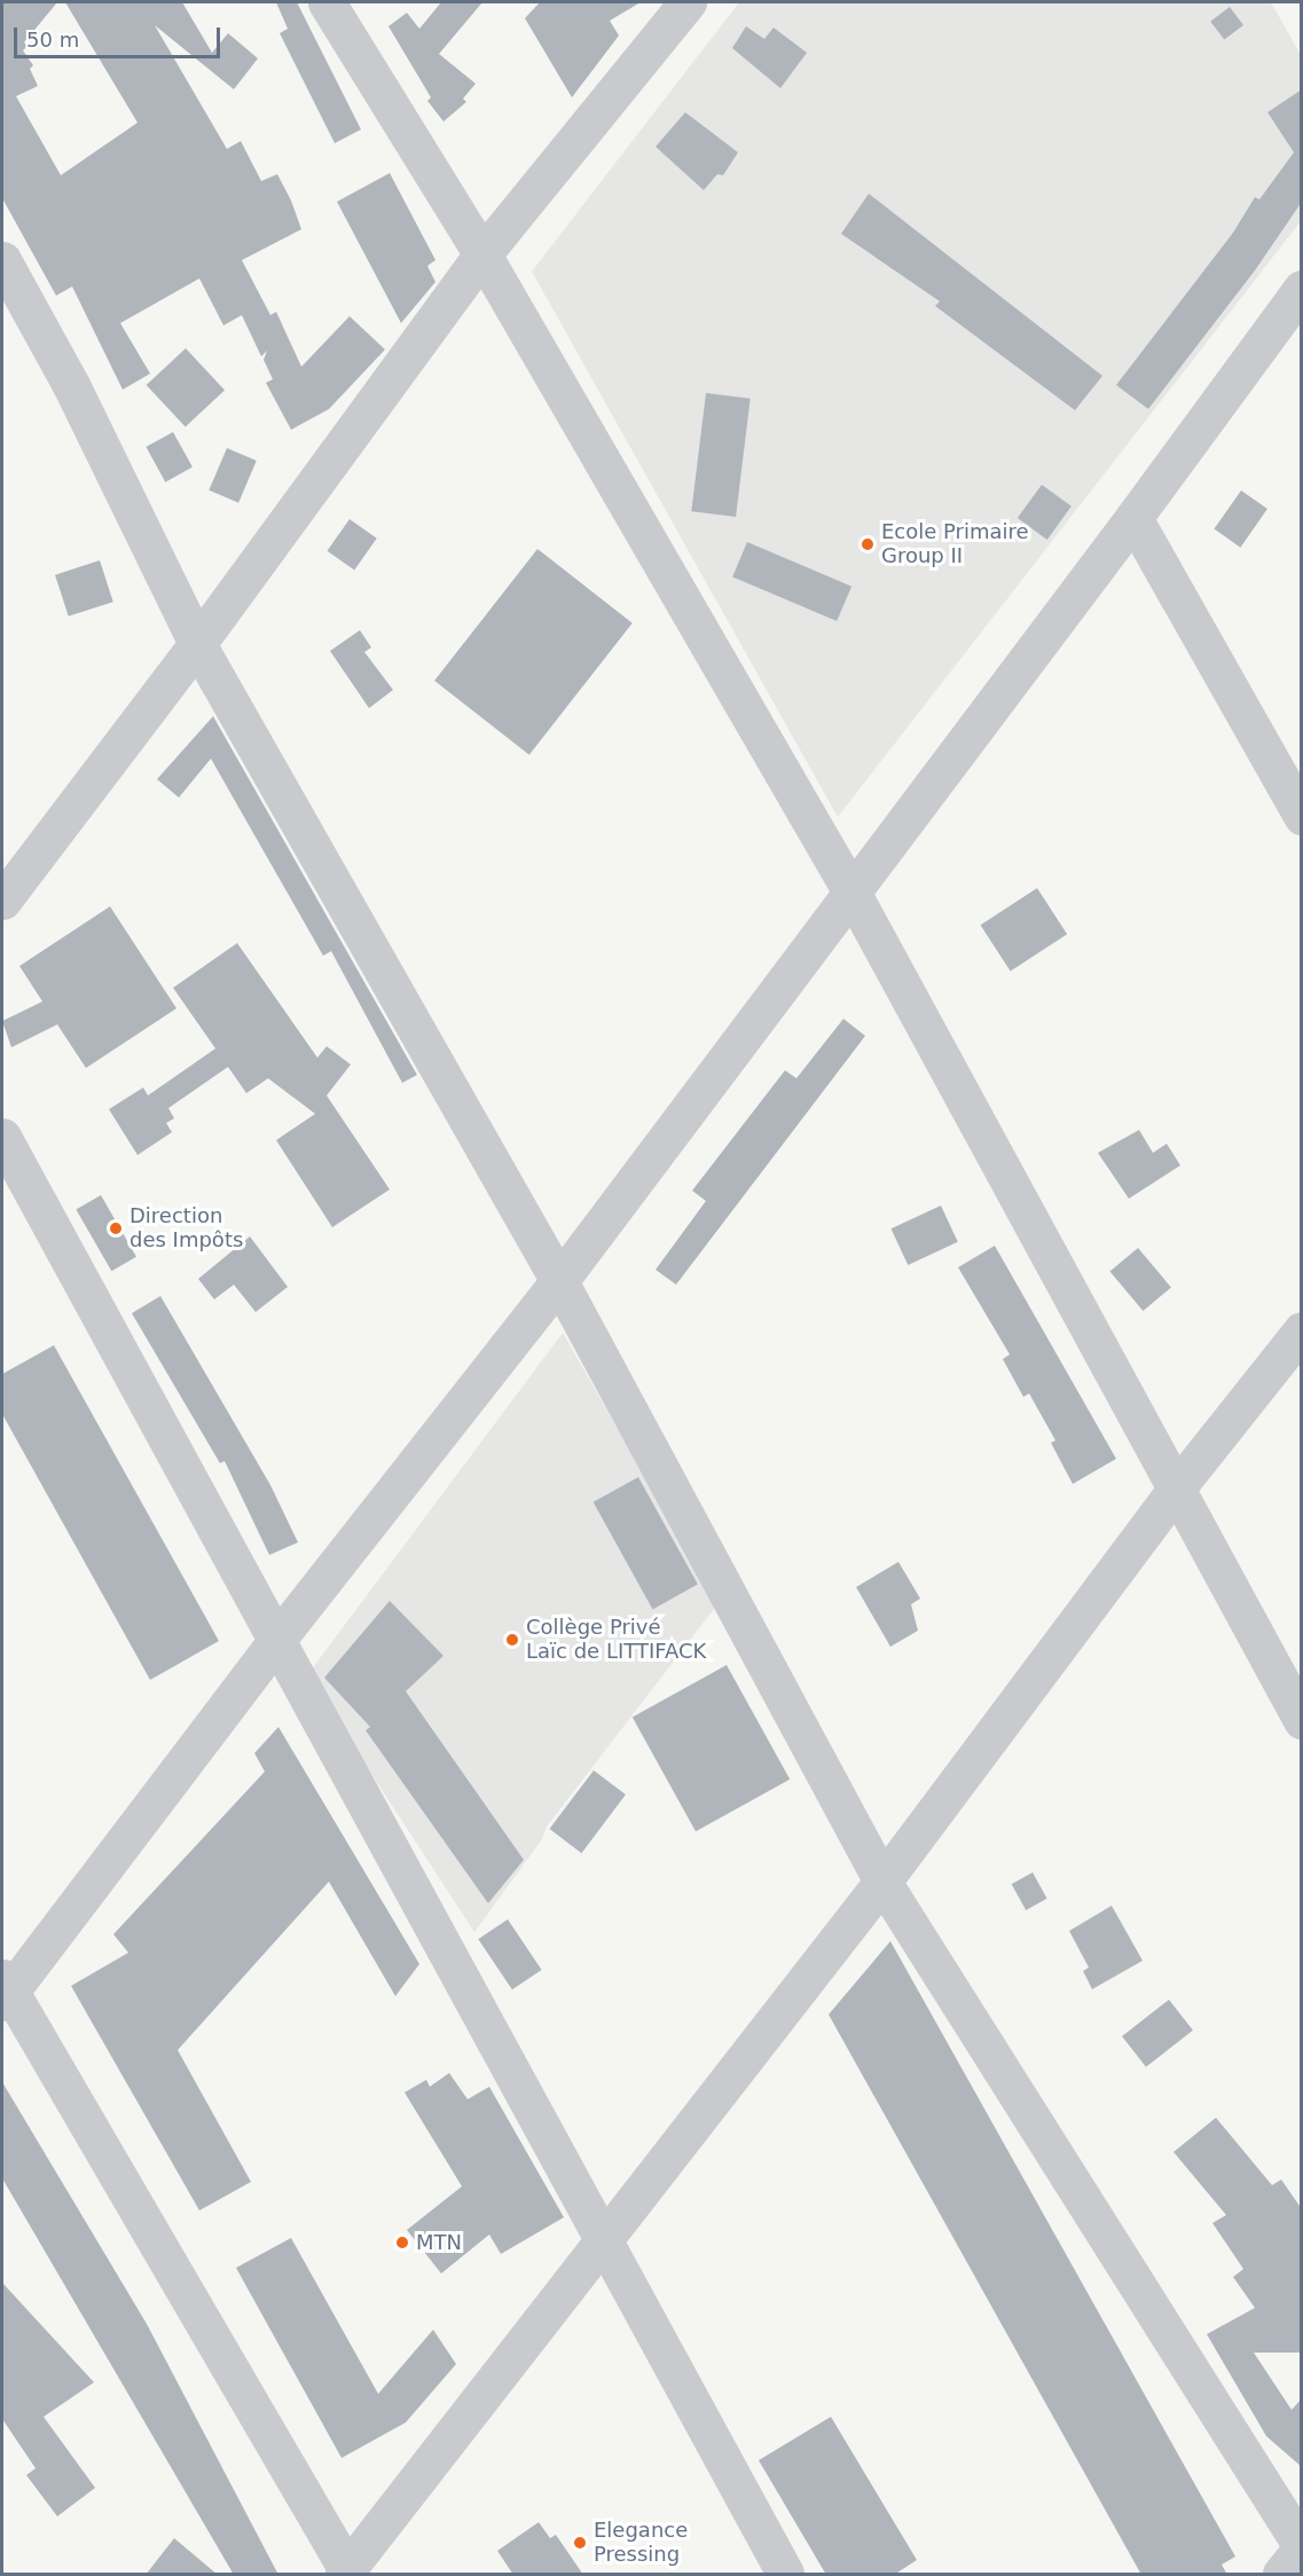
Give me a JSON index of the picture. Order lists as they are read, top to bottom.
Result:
{
  "places": [
    "Ecole Primaire Group II",
    "Direction des Impôts",
    "Collège Privé Laïc de LITTIFACK",
    "MTN",
    "Elegance Pressing"
  ],
  "scale_bar": "50 m"
}
